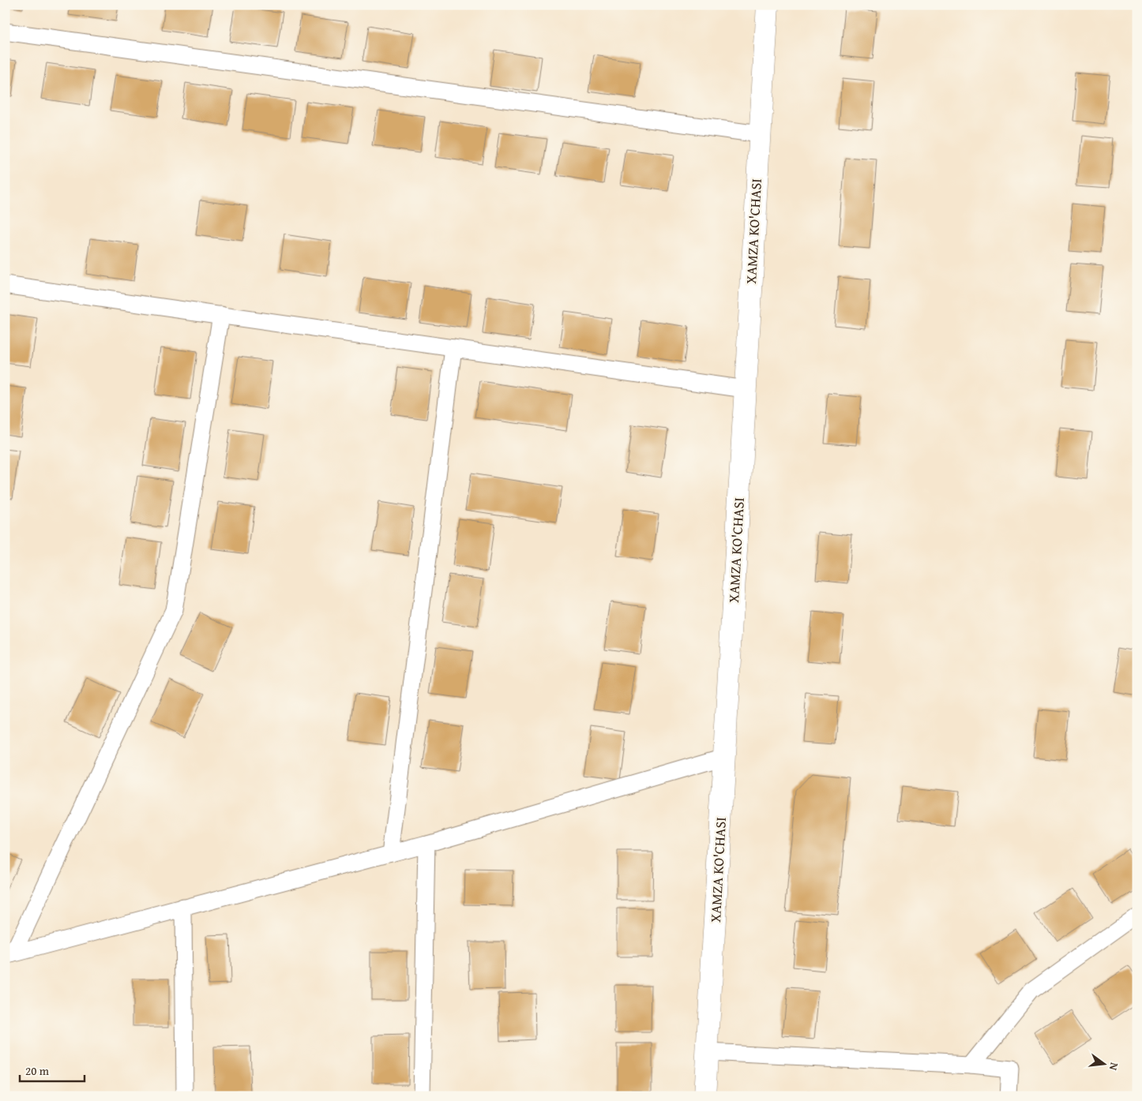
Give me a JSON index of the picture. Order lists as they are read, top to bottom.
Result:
{
  "streets": {
    "street": ["XAMZA KO'CHASI"]
  },
  "scale_bar": "20 m",
  "north": "right"
}
